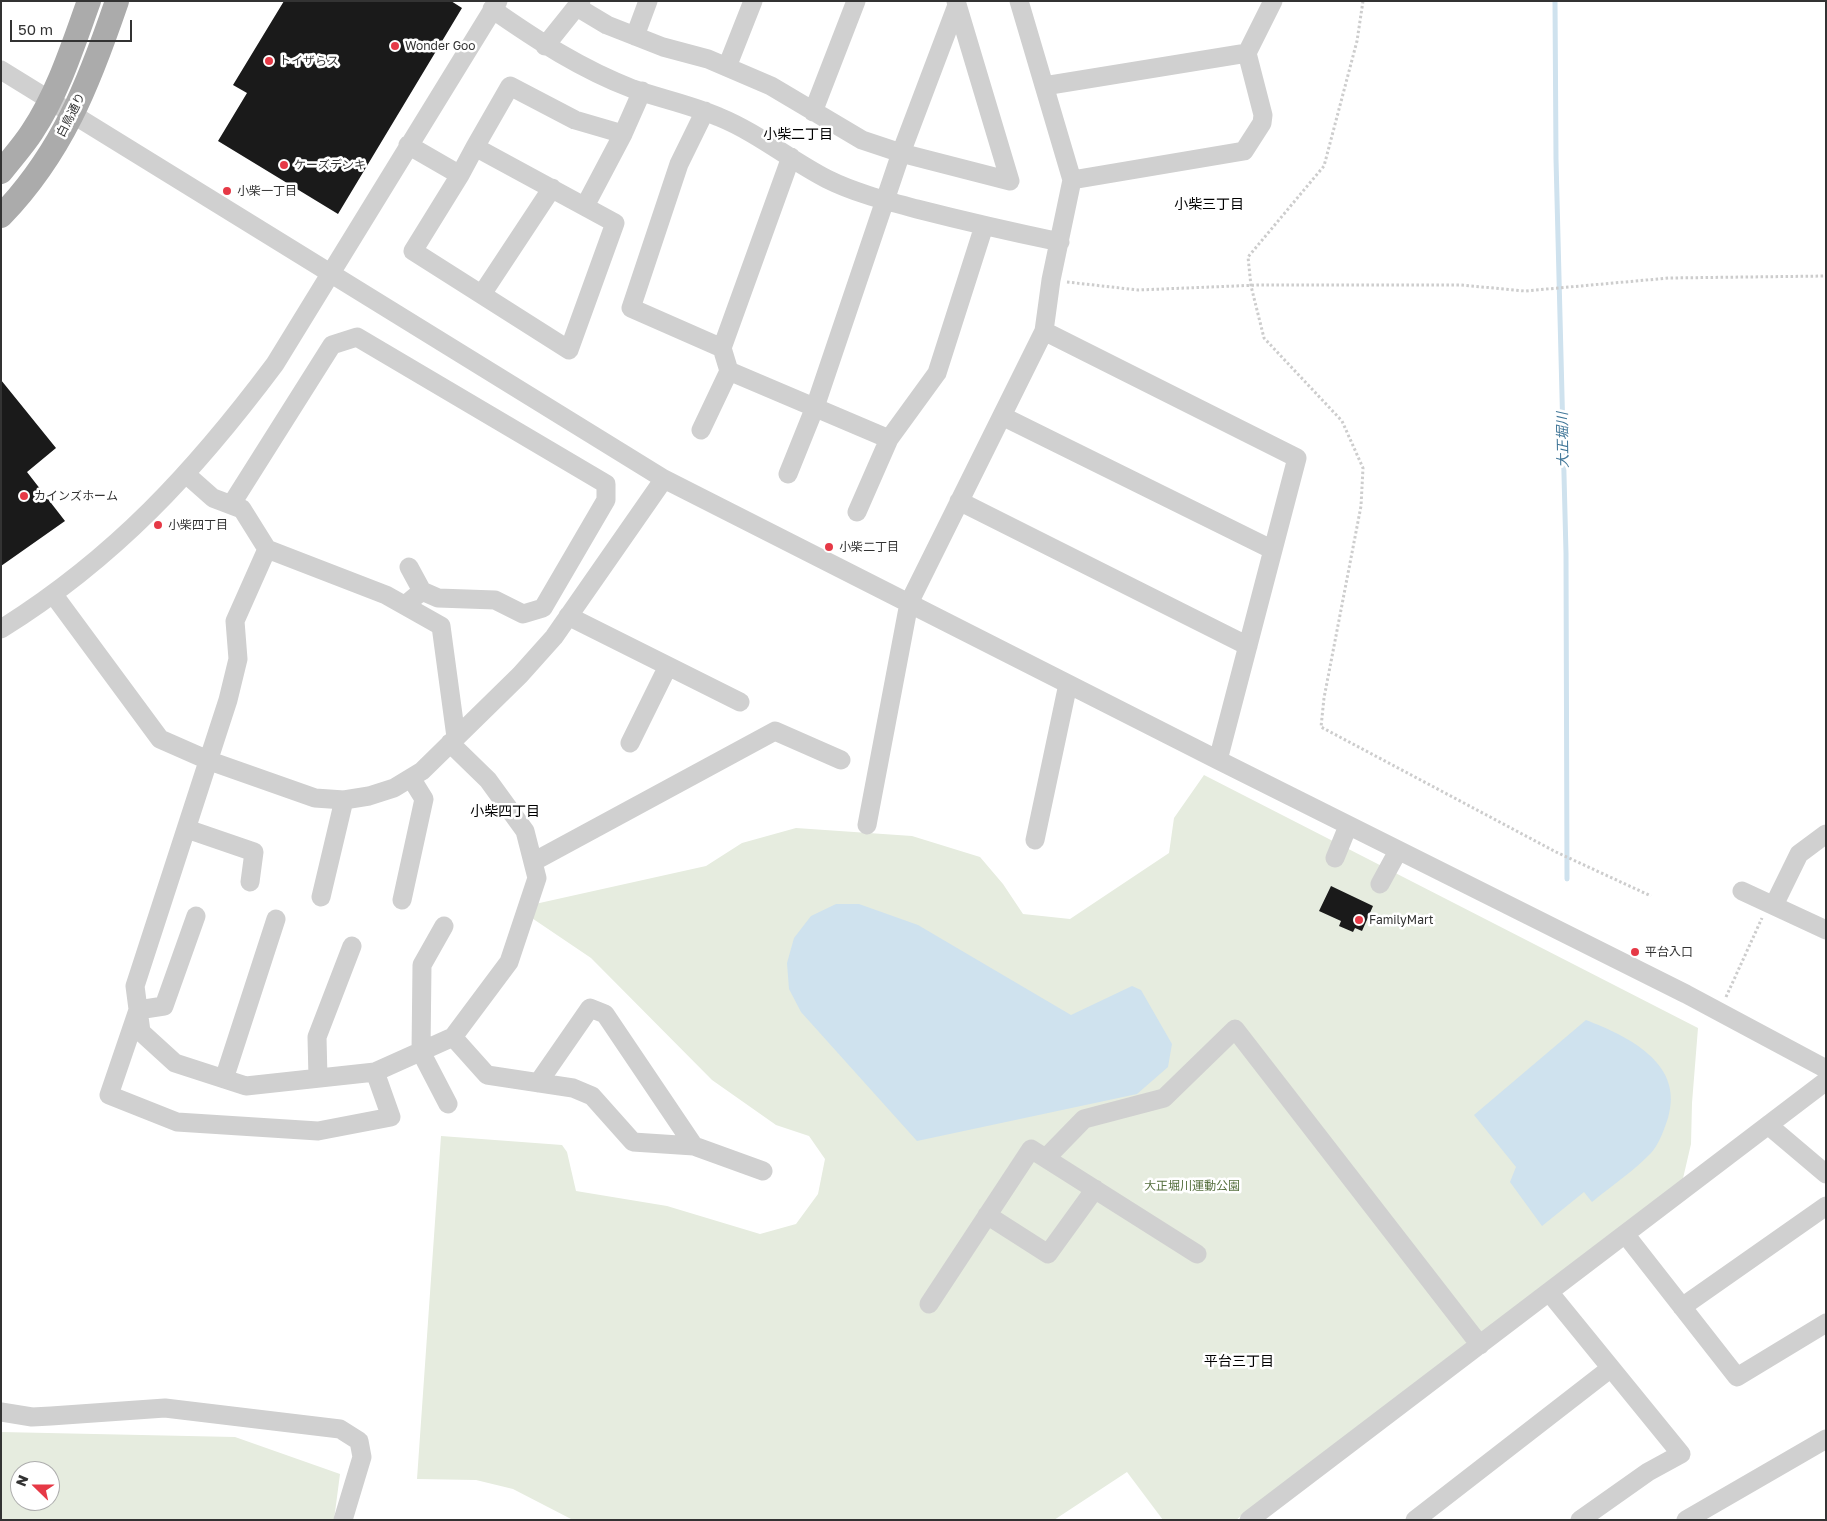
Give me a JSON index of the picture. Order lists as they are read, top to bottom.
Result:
{
  "streets": {
    "main road": ["白鳥通り"]
  },
  "districts": [
    "小柴二丁目",
    "小柴三丁目",
    "小柴四丁目",
    "平台三丁目"
  ],
  "water": ["大正堀川"],
  "parks": ["大正堀川運動公園"],
  "places": [
    "Wonder Goo",
    "トイザらス",
    "ケーズデンキ",
    "小柴一丁目",
    "カインズホーム",
    "小柴四丁目",
    "小柴二丁目",
    "FamilyMart",
    "平台入口"
  ],
  "scale_bar": "50 m",
  "north": "left"
}
